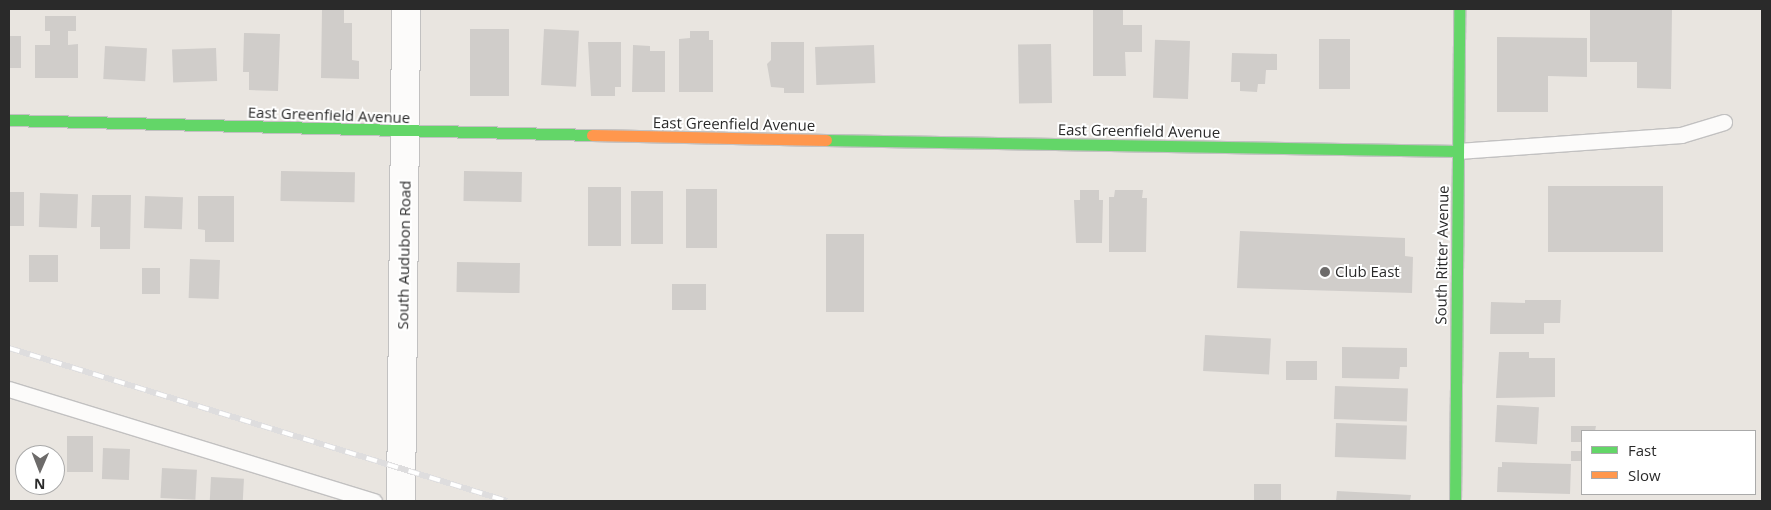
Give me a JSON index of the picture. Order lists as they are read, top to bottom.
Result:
{
  "streets": {
    "street": ["East Greenfield Avenue", "South Audubon Road", "South Ritter Avenue"]
  },
  "crossings": [
    ["East Greenfield Avenue", "South Audubon Road"],
    ["East Greenfield Avenue", "South Ritter Avenue"]
  ],
  "places": ["Club East"],
  "legend": ["Fast", "Slow"],
  "north": "bottom"
}
